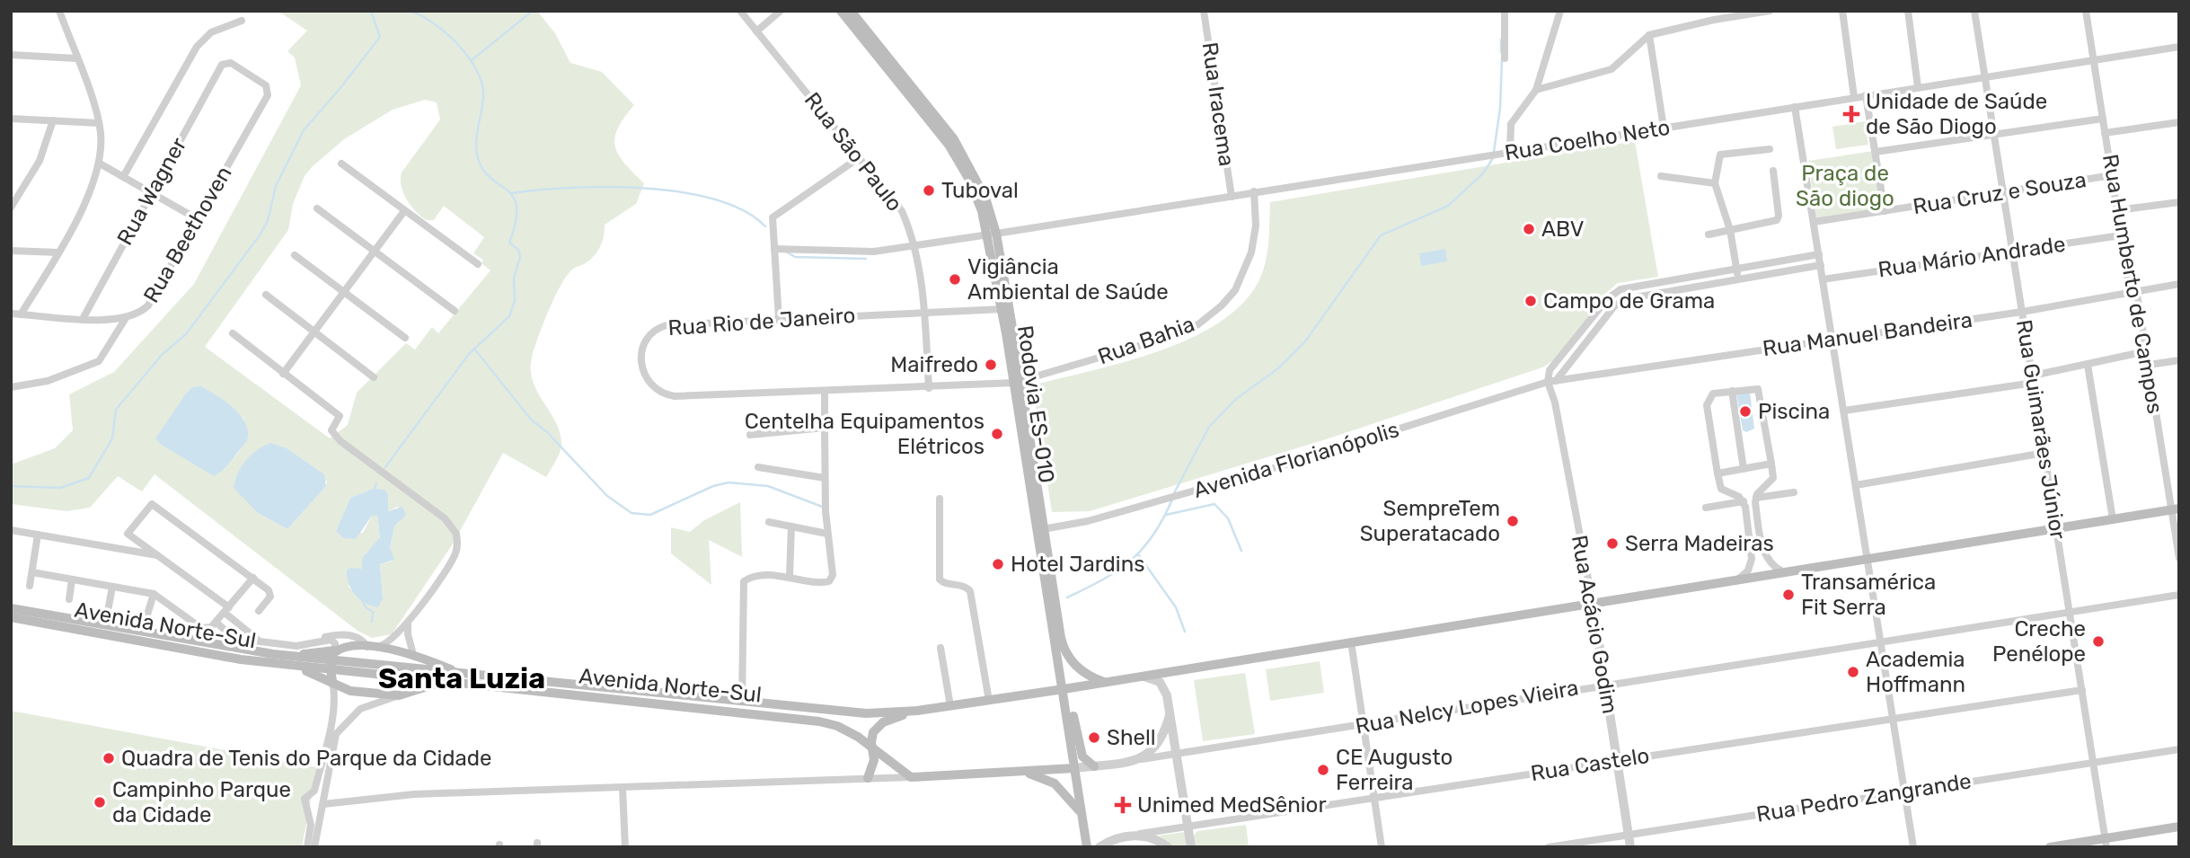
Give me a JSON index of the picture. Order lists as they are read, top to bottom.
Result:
{
  "streets": {
    "main road": ["Rodovia ES-010", "Avenida Norte-Sul"],
    "street": [
      "Rua Iracema",
      "Rua Coelho Neto",
      "Rua São Paulo",
      "Rua Wagner",
      "Rua Cruz e Souza",
      "Rua Beethoven",
      "Rua Mário Andrade",
      "Rua Humberto de Campos",
      "Rua Rio de Janeiro",
      "Rua Manuel Bandeira",
      "Rua Bahia",
      "Rua Guimarães Júnior",
      "Avenida Florianópolis",
      "Rua Acácio Godim",
      "Rua Nelcy Lopes Vieira",
      "Rua Castelo",
      "Rua Pedro Zangrande"
    ]
  },
  "crossings": [
    ["Rua Iracema", "Rua Coelho Neto"],
    ["Rua Coelho Neto", "Rua São Paulo"],
    ["Rua Coelho Neto", "Rua Humberto de Campos"],
    ["Rua Coelho Neto", "Rua Bahia"],
    ["Rua Coelho Neto", "Rodovia ES-010"],
    ["Rua Coelho Neto", "Rua Guimarães Júnior"],
    ["Rua São Paulo", "Rua Rio de Janeiro"],
    ["Rua Wagner", "Rua Beethoven"],
    ["Rua Cruz e Souza", "Rua Humberto de Campos"],
    ["Rua Cruz e Souza", "Rua Guimarães Júnior"],
    ["Rua Mário Andrade", "Rua Humberto de Campos"],
    ["Rua Mário Andrade", "Rua Guimarães Júnior"],
    ["Rua Humberto de Campos", "Rua Manuel Bandeira"],
    ["Rua Rio de Janeiro", "Rua Bahia"],
    ["Rua Rio de Janeiro", "Rodovia ES-010"],
    ["Rua Manuel Bandeira", "Rua Guimarães Júnior"],
    ["Rua Manuel Bandeira", "Avenida Florianópolis"],
    ["Rua Manuel Bandeira", "Rua Acácio Godim"],
    ["Rua Bahia", "Rodovia ES-010"],
    ["Rodovia ES-010", "Avenida Florianópolis"],
    ["Rodovia ES-010", "Avenida Norte-Sul"],
    ["Rodovia ES-010", "Rua Nelcy Lopes Vieira"],
    ["Rua Guimarães Júnior", "Rua Nelcy Lopes Vieira"],
    ["Rua Guimarães Júnior", "Rua Castelo"],
    ["Rua Guimarães Júnior", "Rua Pedro Zangrande"],
    ["Avenida Florianópolis", "Rua Acácio Godim"],
    ["Rua Acácio Godim", "Rua Nelcy Lopes Vieira"],
    ["Rua Acácio Godim", "Rua Castelo"],
    ["Rua Acácio Godim", "Rua Pedro Zangrande"],
    ["Avenida Norte-Sul", "Rua Nelcy Lopes Vieira"]
  ],
  "districts": ["Santa Luzia"],
  "parks": ["Praça de São diogo"],
  "places": {
    "health": ["Unidade de Saúde de São Diogo", "Unimed MedSênior"],
    "other": [
      "Tuboval",
      "ABV",
      "Vigiância Ambiental de Saúde",
      "Campo de Grama",
      "Maifredo",
      "Piscina",
      "Centelha Equipamentos Elétricos",
      "SempreTem Superatacado",
      "Serra Madeiras",
      "Hotel Jardins",
      "Transamérica Fit Serra",
      "Creche Penélope",
      "Academia Hoffmann",
      "Shell",
      "Quadra de Tenis do Parque da Cidade",
      "CE Augusto Ferreira",
      "Campinho Parque da Cidade"
    ]
  }
}
